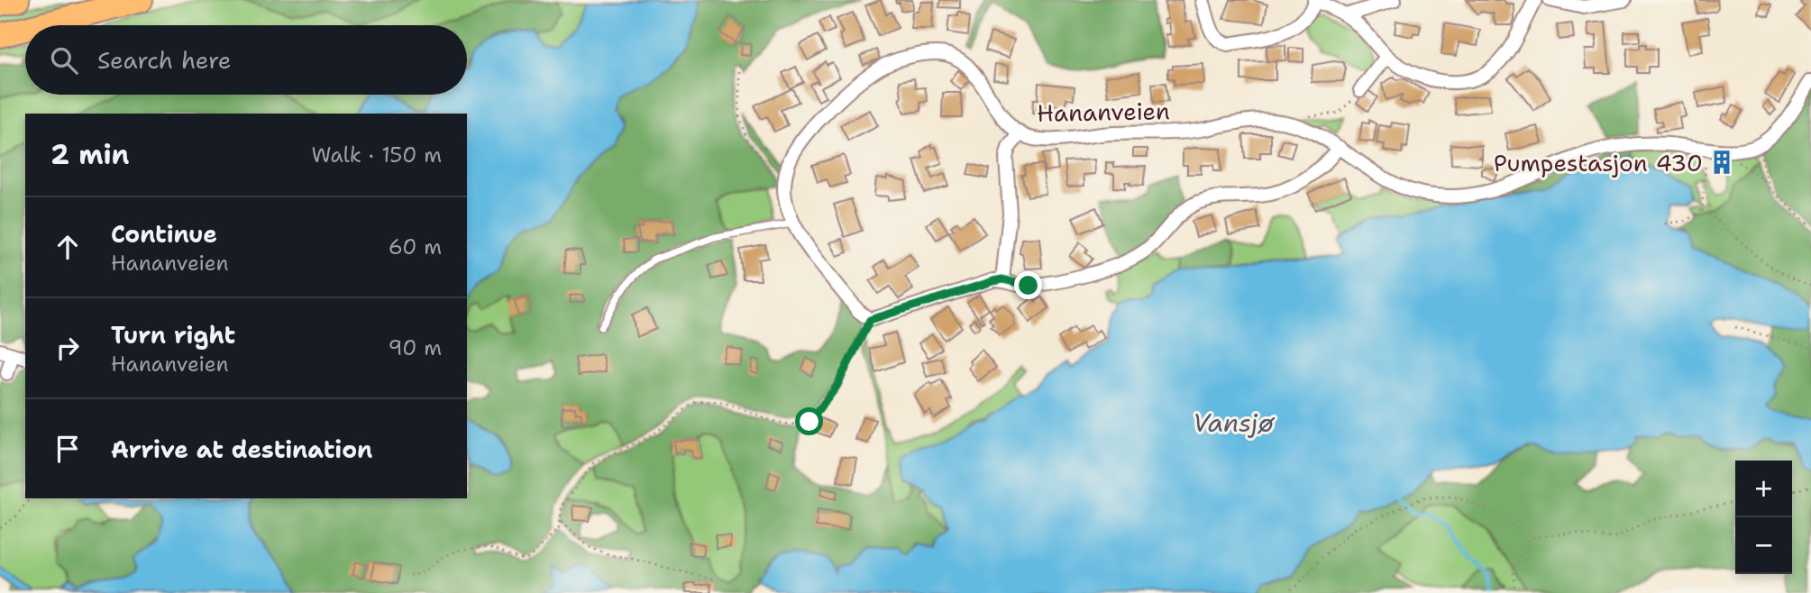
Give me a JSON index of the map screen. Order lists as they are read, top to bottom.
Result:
{
  "streets": {
    "street": ["Hananveien"]
  },
  "water": ["Vansjø"],
  "places": {
    "building": ["Pumpestasjon 430"]
  },
  "page": {
    "search": "Search here",
    "heading": ["2 min", "Walk · 150 m"],
    "list": [
      ["Continue", "Hananveien", "60 m"],
      ["Turn right", "Hananveien", "90 m"],
      "Arrive at destination"
    ],
    "map_buttons": ["+", "−"]
  }
}
